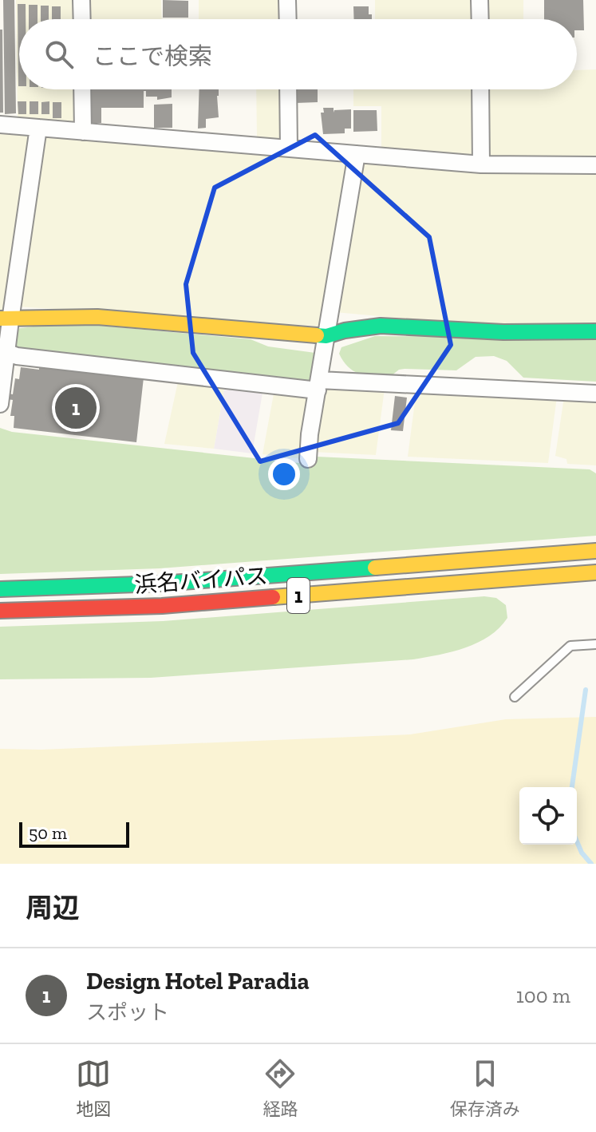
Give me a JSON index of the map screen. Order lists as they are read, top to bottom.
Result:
{
  "streets": {
    "main road": ["浜名バイパス", "1"]
  },
  "scale_bar": "50 m",
  "page": {
    "search": "ここで検索",
    "pins": "1",
    "scale": "50 m",
    "heading": "周辺",
    "list": [
      {
        "mark": "1",
        "name": "Design Hotel Paradia",
        "note": "スポット",
        "value": "100 m"
      }
    ],
    "nav": ["地図", "経路", "保存済み"]
  }
}
